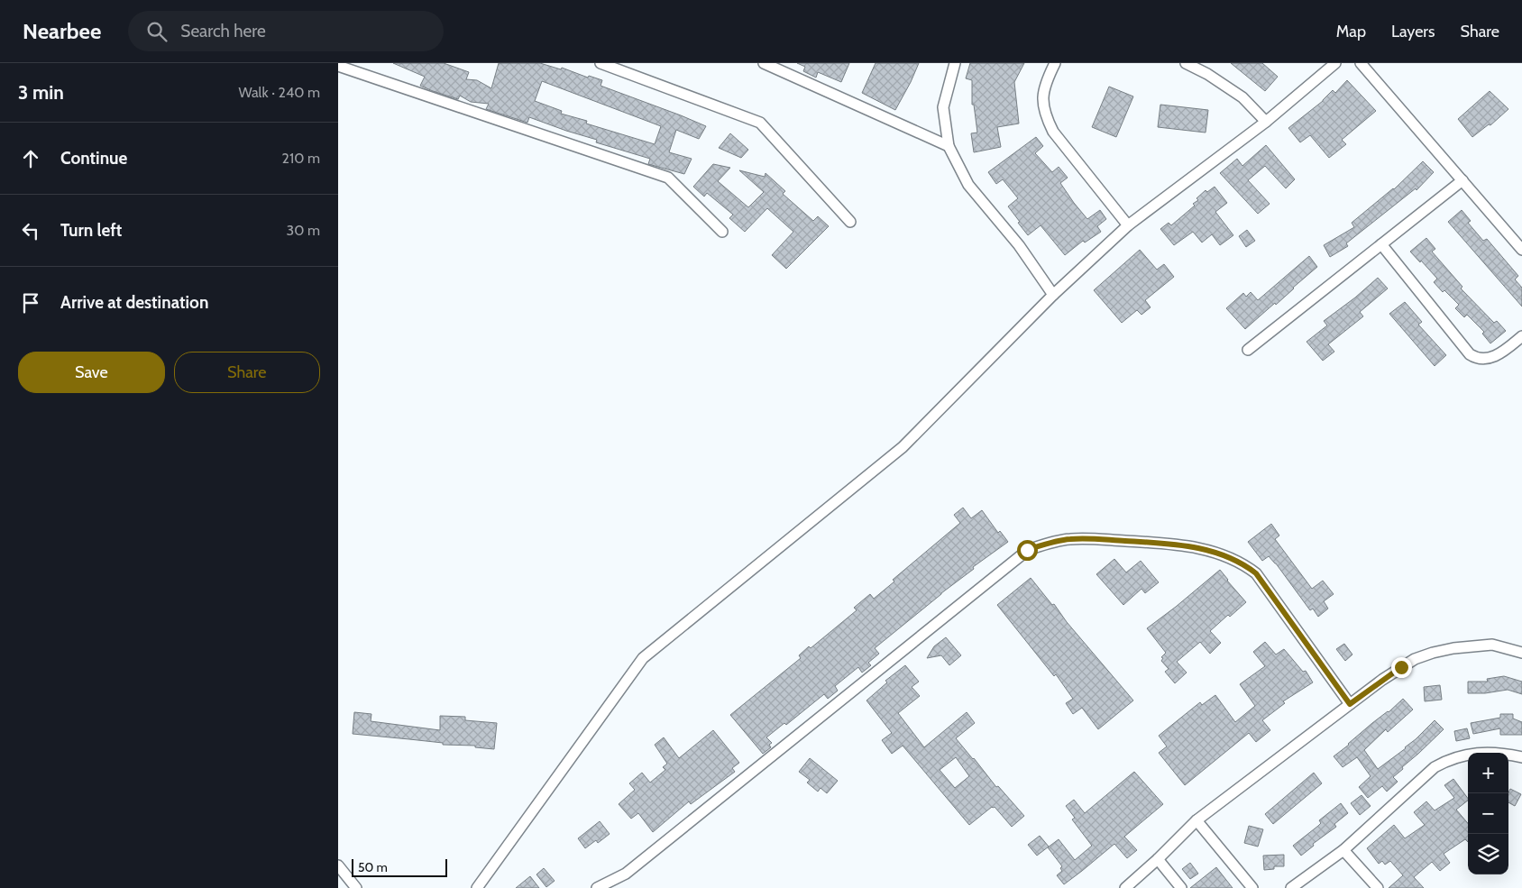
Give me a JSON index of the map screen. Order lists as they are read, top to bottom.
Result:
{
  "scale_bar": "50 m",
  "page": {
    "header": "Nearbee",
    "search": "Search here",
    "nav": ["Map", "Layers", "Share"],
    "heading": ["3 min", "Walk · 240 m"],
    "list": [
      ["Continue", "210 m"],
      ["Turn left", "30 m"],
      "Arrive at destination"
    ],
    "buttons": ["Save", "Share"],
    "map_buttons": ["+", "−"],
    "scale": "50 m"
  }
}
